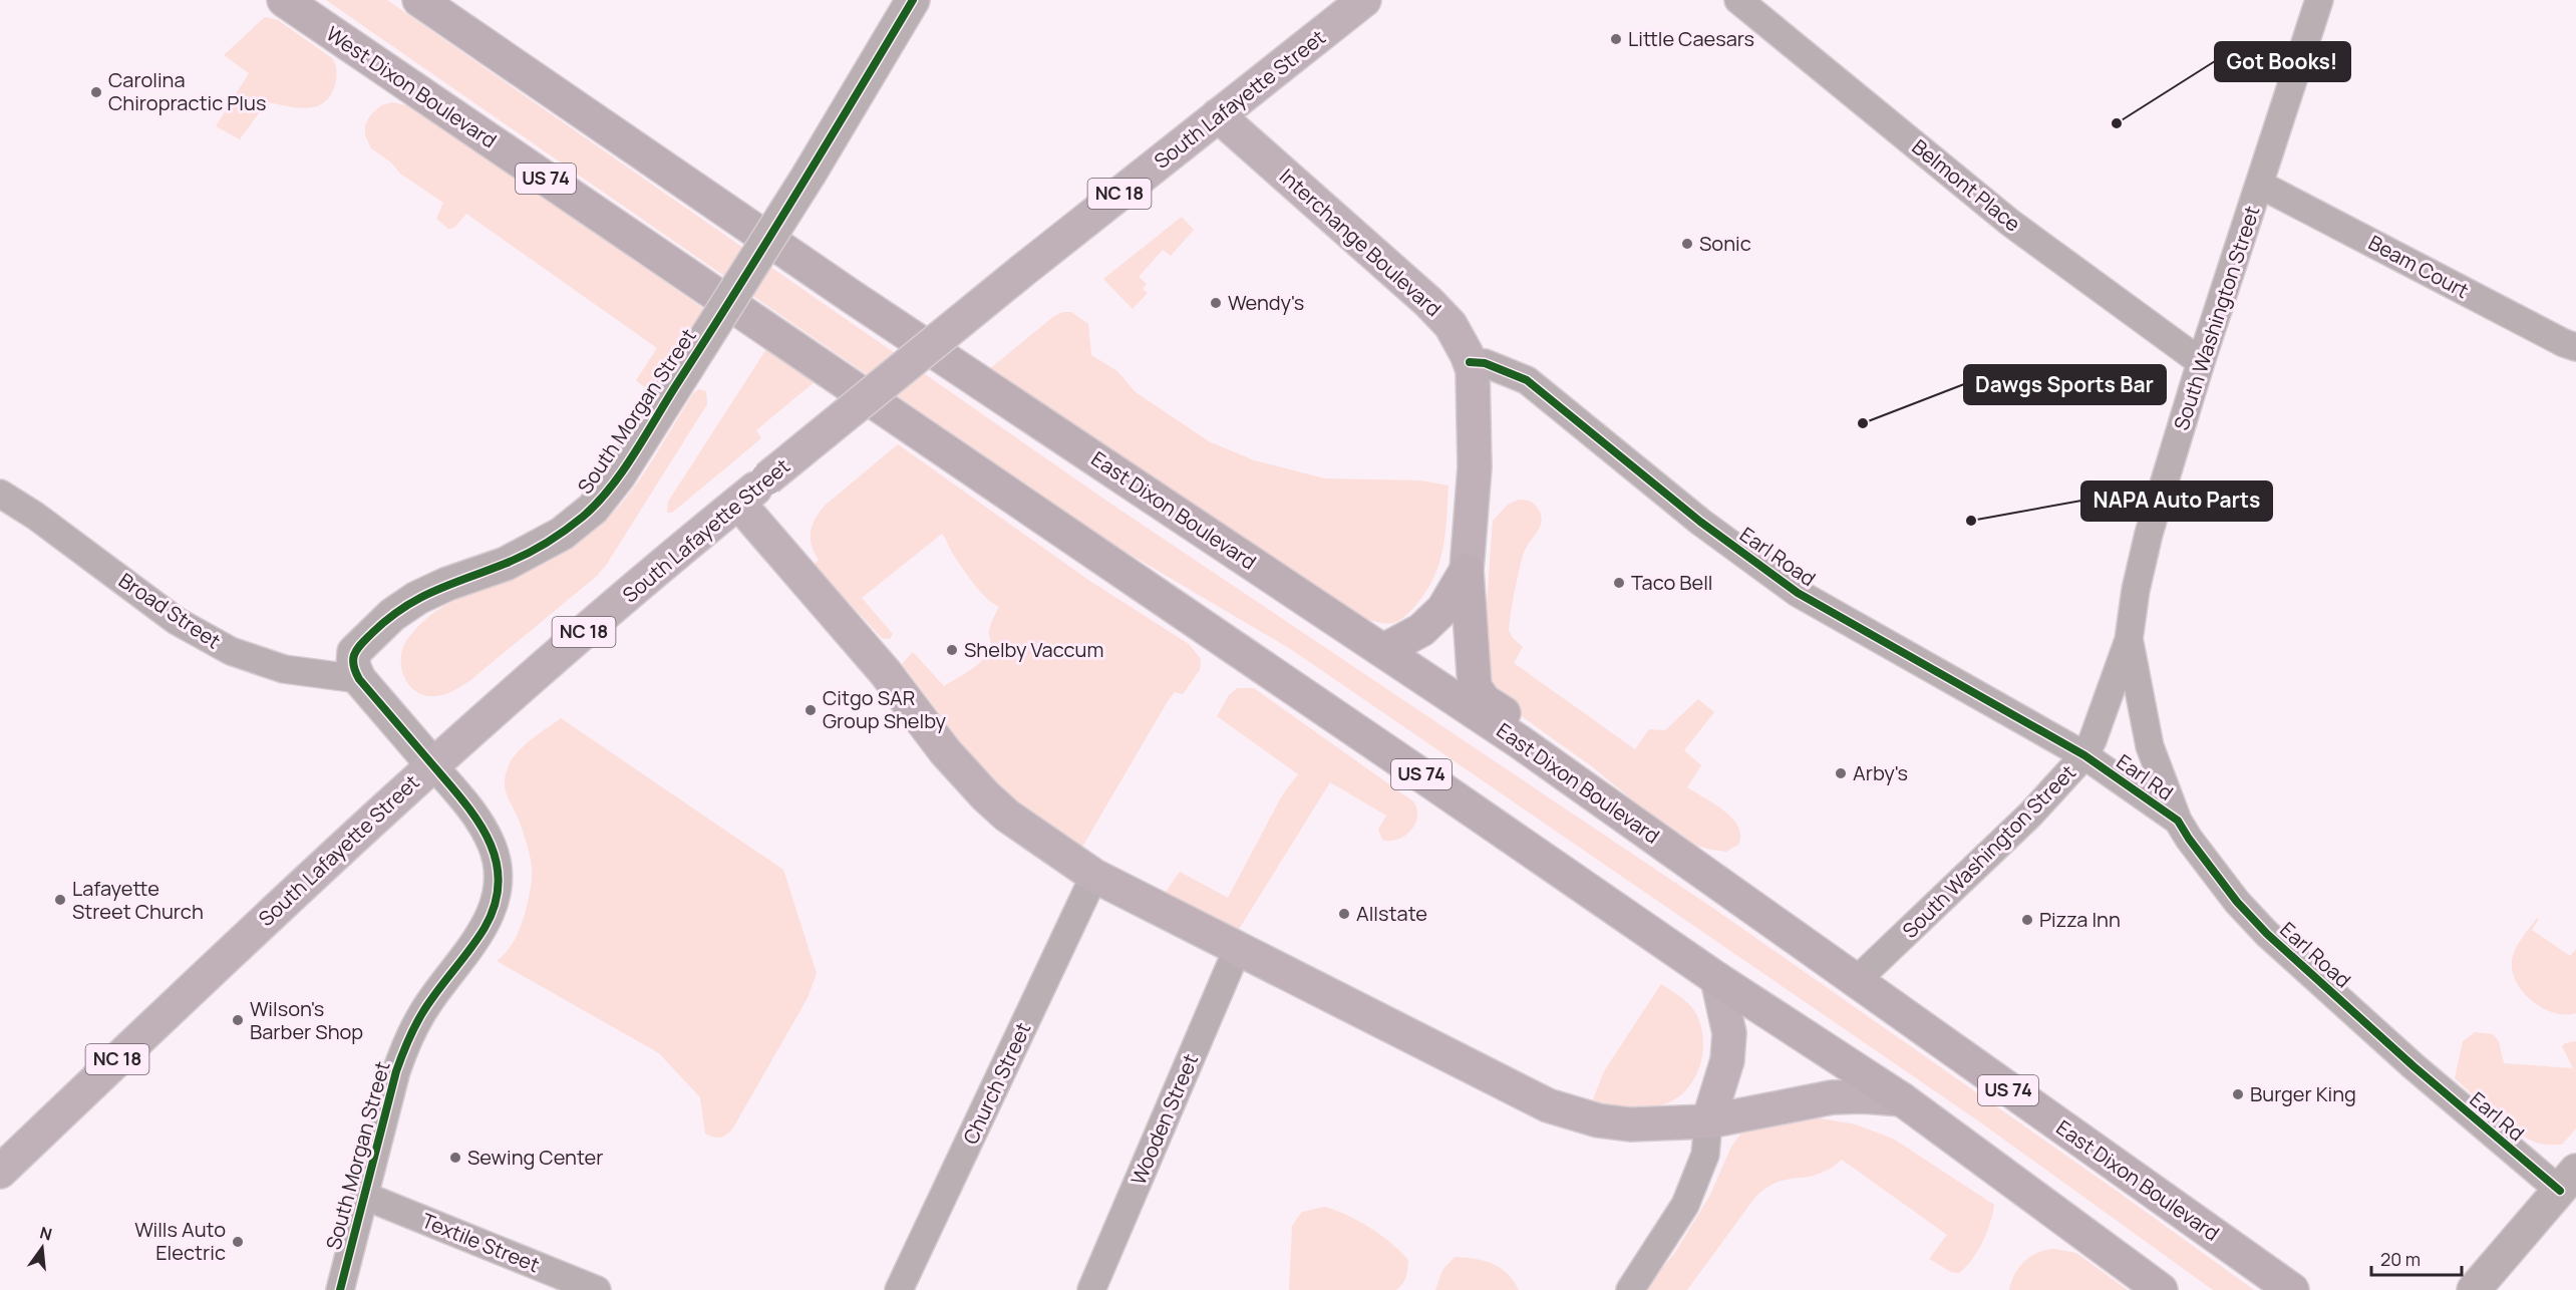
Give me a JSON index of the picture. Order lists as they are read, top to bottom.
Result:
{
  "streets": {
    "highway": ["West Dixon Boulevard", "US 74", "East Dixon Boulevard"],
    "main road": ["South Lafayette Street", "NC 18", "Interchange Boulevard"],
    "street": [
      "Belmont Place",
      "Beam Court",
      "South Washington Street",
      "South Morgan Street",
      "Earl Road",
      "Broad Street",
      "Earl Rd",
      "Church Street",
      "Wooden Street",
      "Textile Street"
    ]
  },
  "crossings": [
    ["West Dixon Boulevard", "US 74"],
    ["South Lafayette Street", "Interchange Boulevard"],
    ["South Lafayette Street", "South Morgan Street"],
    ["Belmont Place", "South Washington Street"],
    ["Interchange Boulevard", "Earl Road"],
    ["Beam Court", "South Washington Street"],
    ["South Washington Street", "East Dixon Boulevard"],
    ["South Washington Street", "Earl Road"],
    ["South Washington Street", "Earl Rd"],
    ["South Morgan Street", "Broad Street"],
    ["South Morgan Street", "Textile Street"],
    ["Earl Road", "Earl Rd"]
  ],
  "places": [
    "Little Caesars",
    "Carolina Chiropractic Plus",
    "Got Books!",
    "Sonic",
    "Wendy's",
    "Dawgs Sports Bar",
    "NAPA Auto Parts",
    "Taco Bell",
    "Shelby Vaccum",
    "Citgo SAR Group Shelby",
    "Arby's",
    "Lafayette Street Church",
    "Allstate",
    "Pizza Inn",
    "Wilson's Barber Shop",
    "Burger King",
    "Sewing Center",
    "Wills Auto Electric"
  ],
  "scale_bar": "20 m",
  "north": "top"
}
